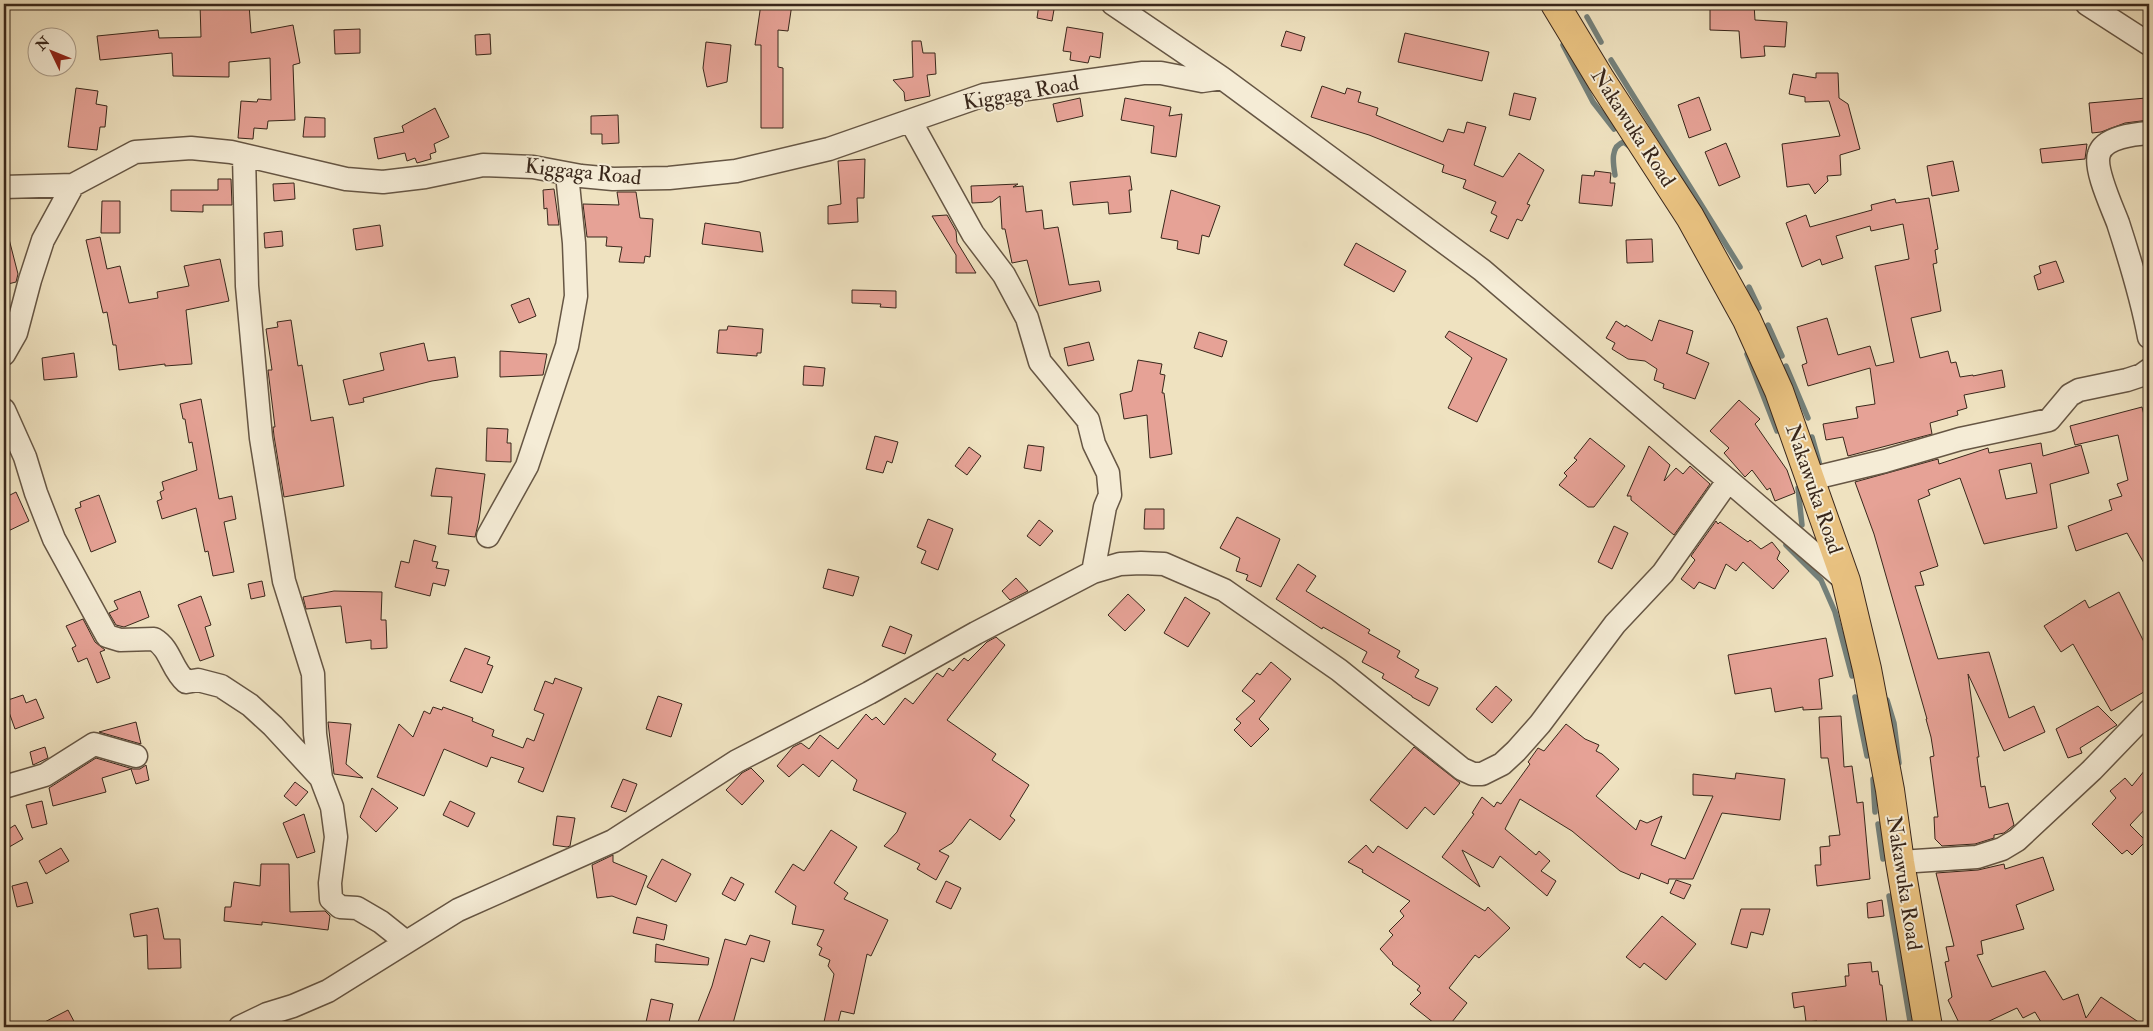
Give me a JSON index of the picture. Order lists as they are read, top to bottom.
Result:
{
  "streets": {
    "main road": ["Nakawuka Road"],
    "street": ["Kiggaga Road"]
  },
  "north": "top left"
}
